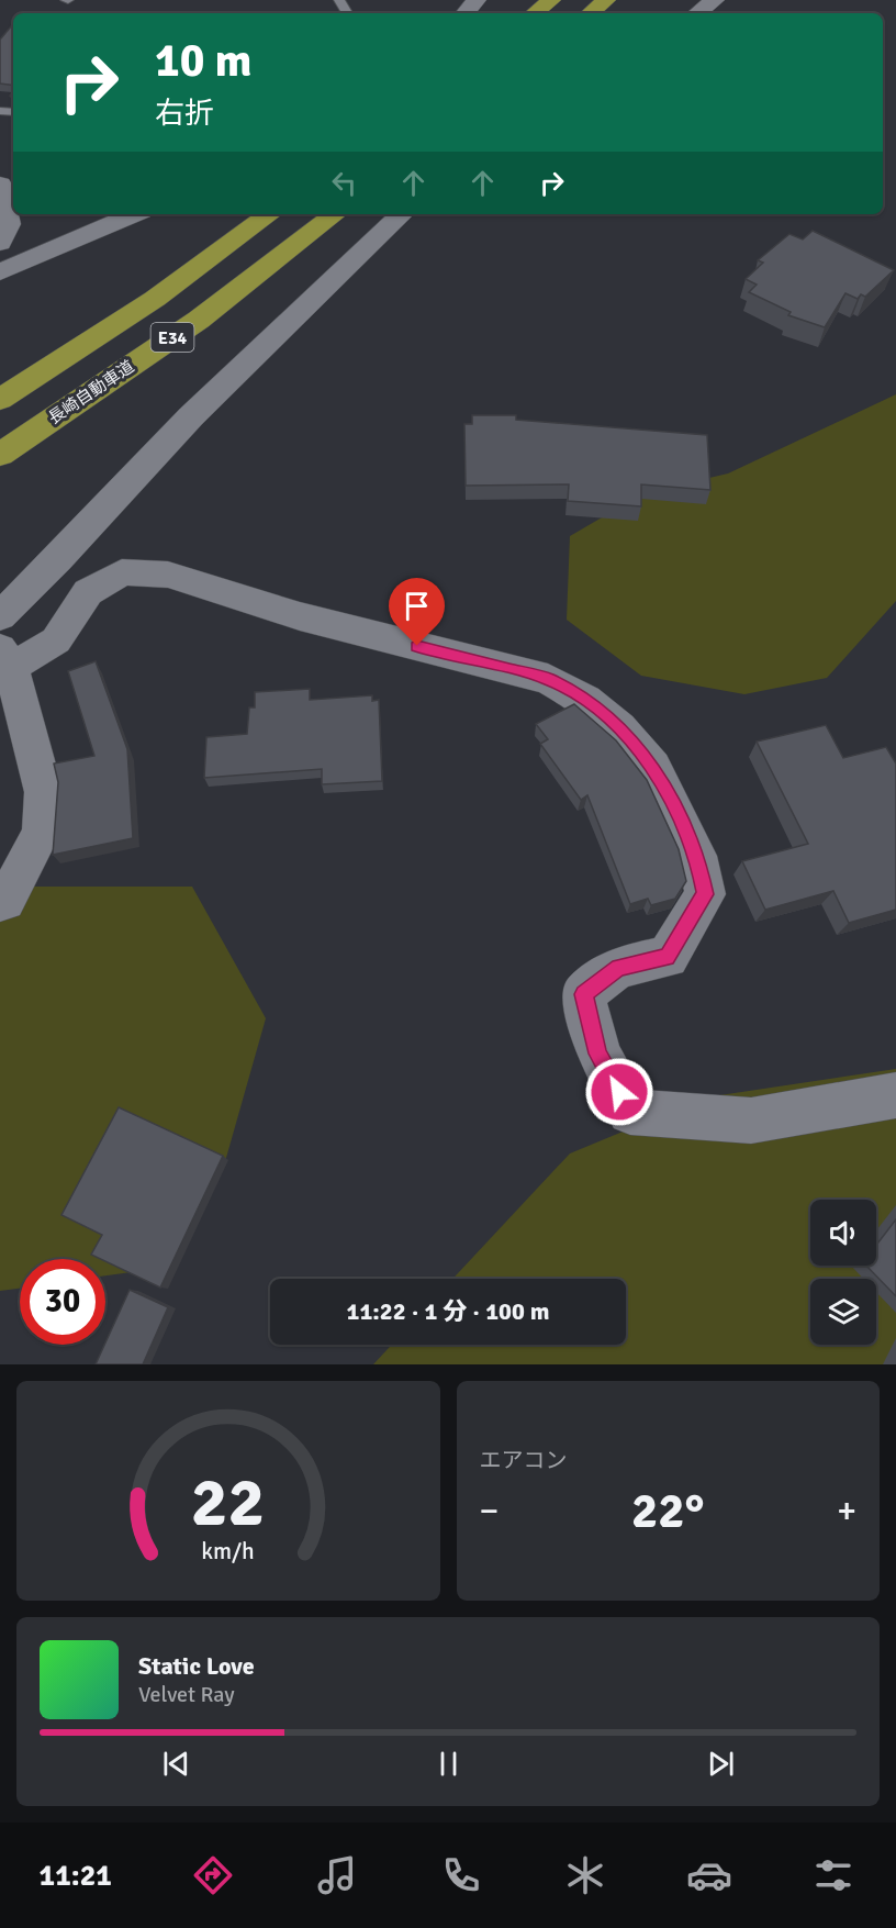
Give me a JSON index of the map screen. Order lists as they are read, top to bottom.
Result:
{
  "streets": {
    "highway": ["E34", "長崎自動車道"]
  },
  "page": {
    "turn": ["10 m", "右折"],
    "limit": "30",
    "trip": "11:22 · 1 分 · 100 m",
    "tile": "エアコン",
    "heat": ["−", "22°", "+"],
    "song": ["Static Love", "Velvet Ray"],
    "tabs": "11:21",
    "gauge": ["22", "km/h"]
  }
}
